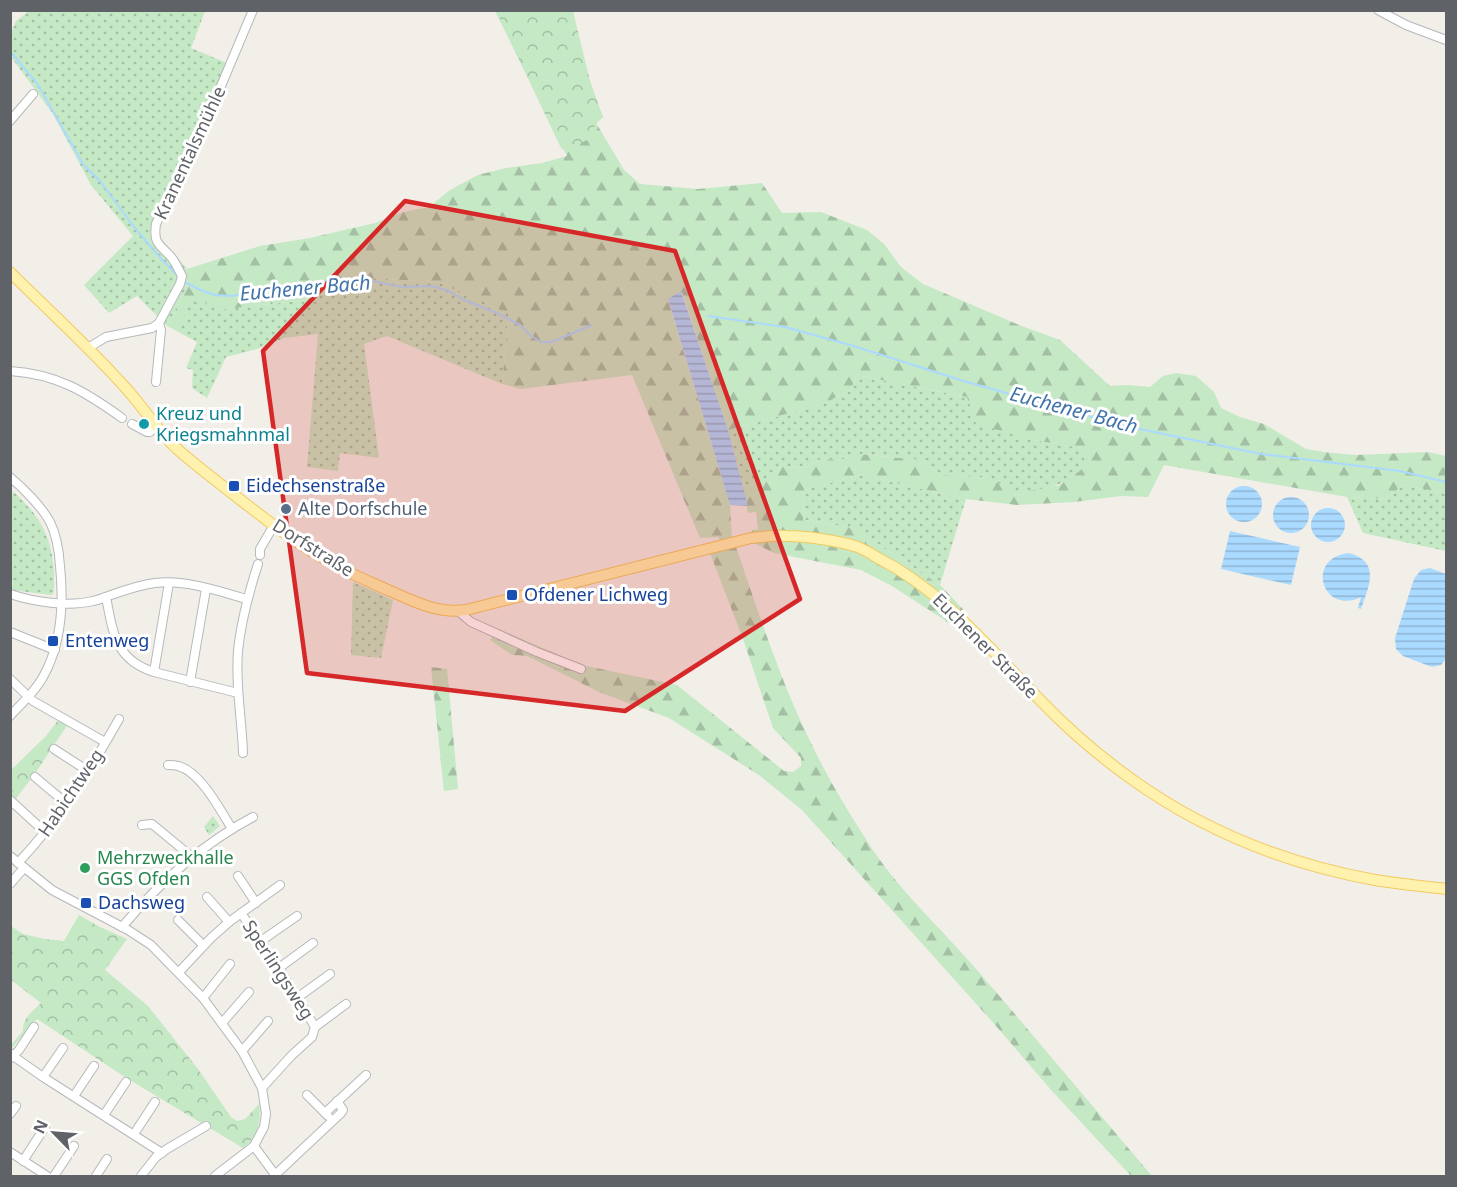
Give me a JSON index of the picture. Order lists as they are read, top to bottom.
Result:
{
  "streets": {
    "main road": ["Dorfstraße", "Euchener Straße"],
    "street": ["Kranentalsmühle", "Habichtweg", "Sperlingsweg"]
  },
  "crossings": [
    ["Dorfstraße", "Euchener Straße"]
  ],
  "water": ["Euchener Bach"],
  "places": {
    "other": ["Kreuz und Kriegsmahnmal", "Alte Dorfschule", "Mehrzweckhalle GGS Ofden"],
    "transit": [
      "Eidechsenstraße",
      "Ofdener Lichweg",
      "Entenweg",
      "Dachsweg"
    ]
  },
  "north": "top left"
}
